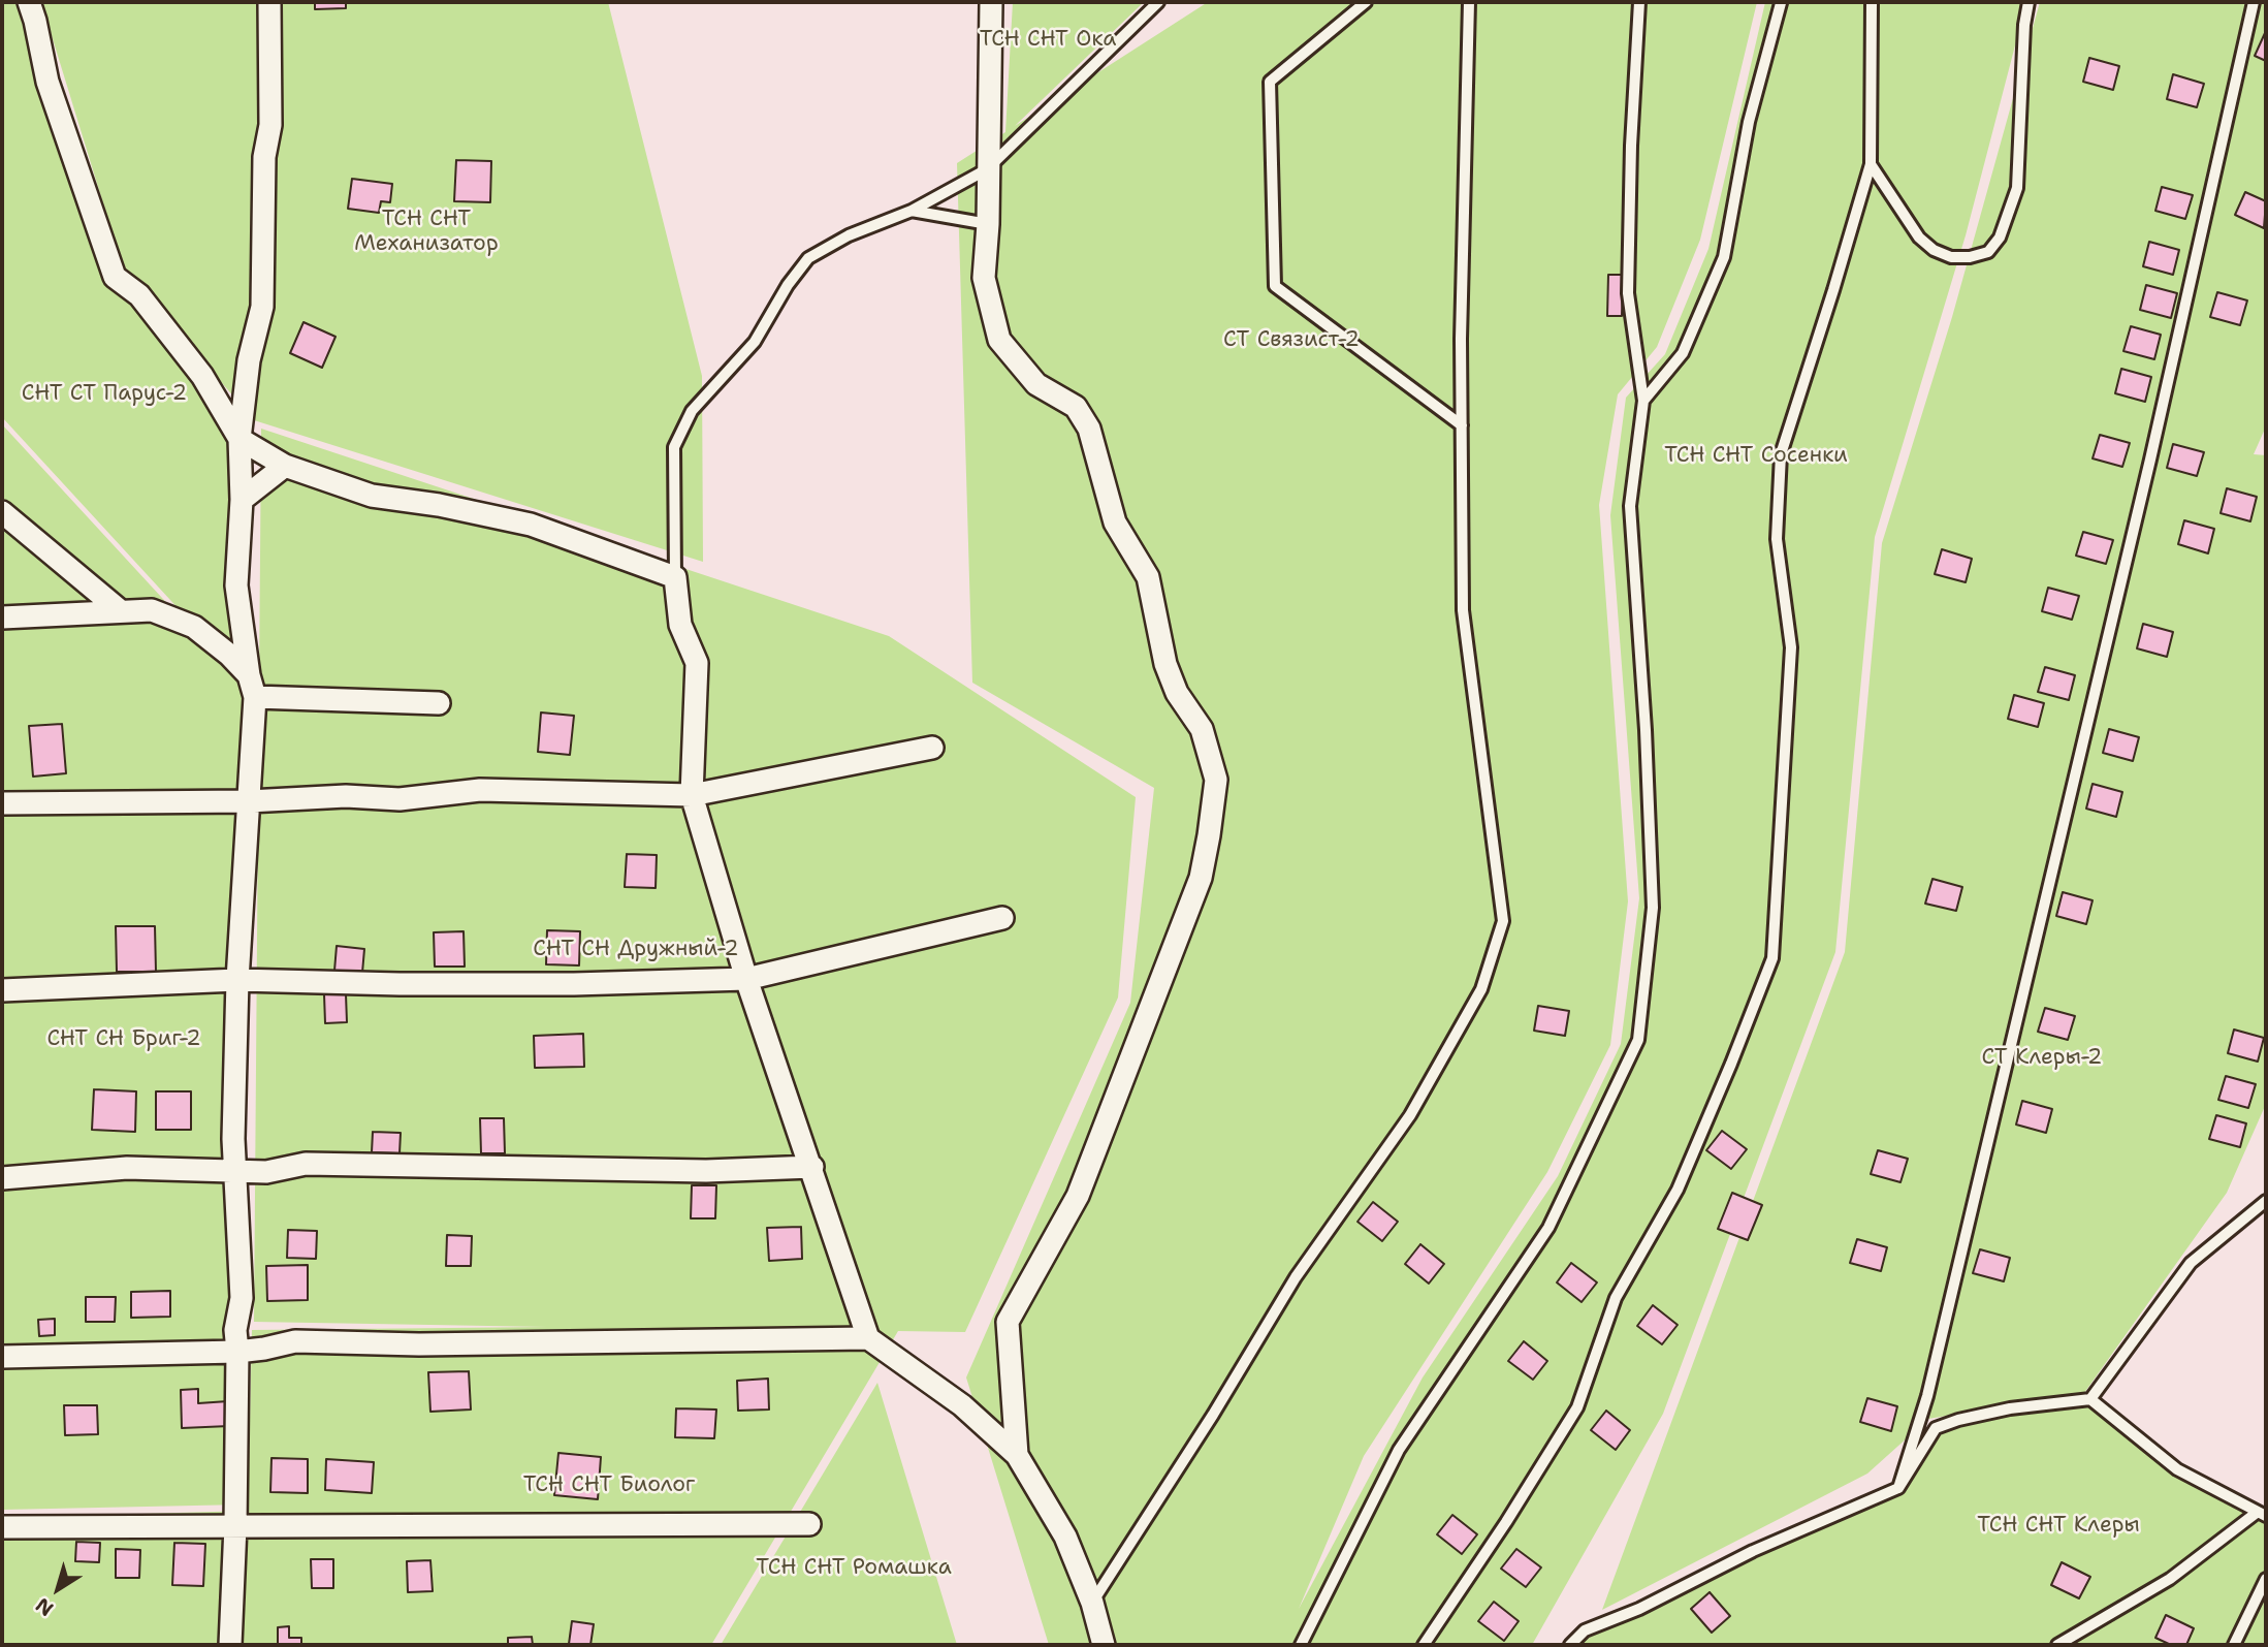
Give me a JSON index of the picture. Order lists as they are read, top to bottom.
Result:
{
  "parks": [
    "ТСН СНТ Ока",
    "ТСН СНТ Механизатор",
    "СТ Связист-2",
    "СНТ СТ Парус-2",
    "ТСН СНТ Сосенки",
    "СНТ СН Дружный-2",
    "СНТ СН Бриг-2",
    "СТ Клеры-2",
    "ТСН СНТ Биолог",
    "ТСН СНТ Клеры",
    "ТСН СНТ Ромашка"
  ],
  "north": "bottom left"
}
